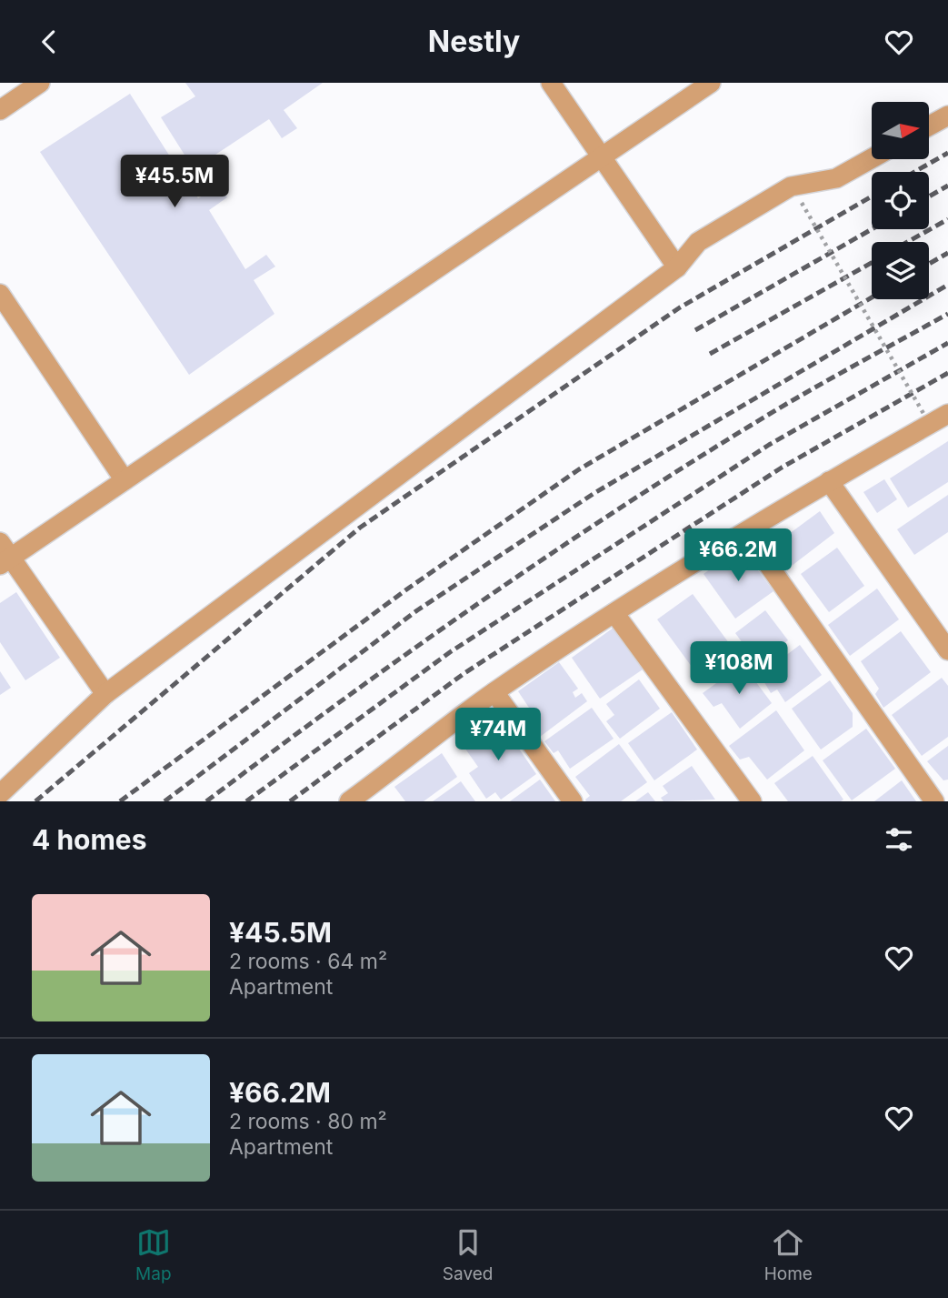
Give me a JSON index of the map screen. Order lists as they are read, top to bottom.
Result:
{
  "north": "right",
  "page": {
    "header": "Nestly",
    "price": [
      "¥45.5M",
      "¥66.2M",
      "¥108M",
      "¥74M"
    ],
    "heading": "4 homes",
    "list": [
      {
        "name": "¥45.5M",
        "note": "2 rooms · 64 m² · Apartment"
      },
      {
        "name": "¥66.2M",
        "note": "2 rooms · 80 m² · Apartment"
      }
    ],
    "tabs": ["Map", "Saved", "Home"]
  }
}
